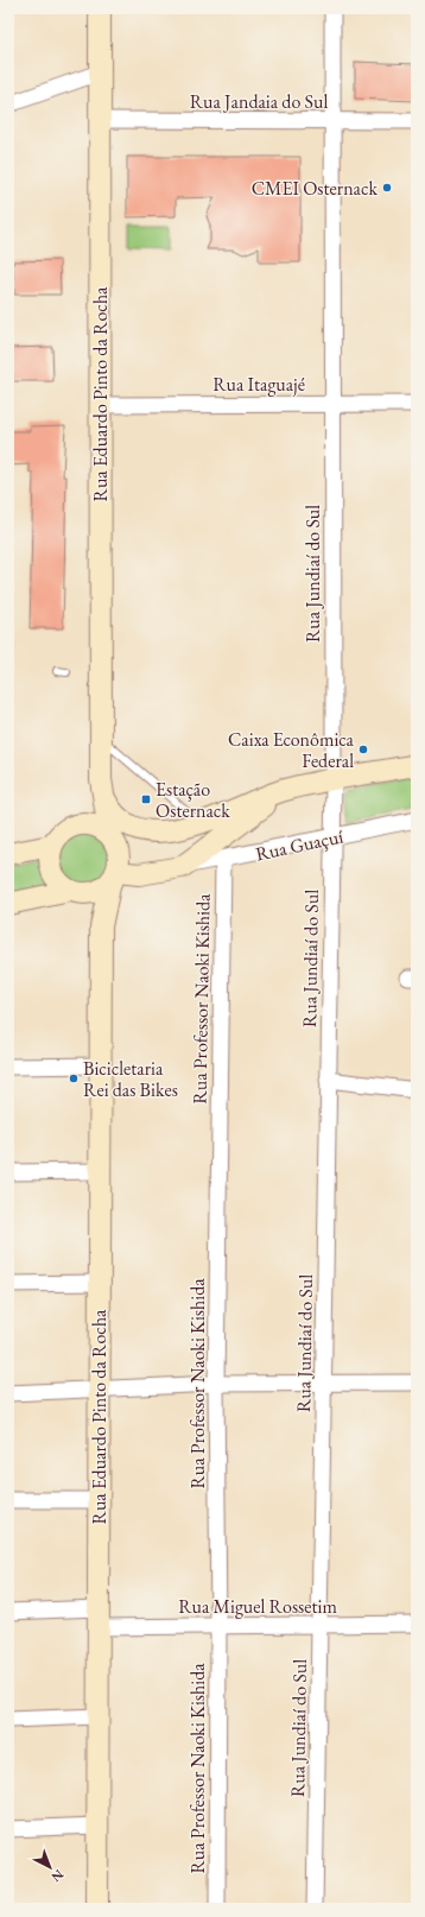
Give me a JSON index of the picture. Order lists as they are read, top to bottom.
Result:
{
  "streets": {
    "main road": ["Rua Eduardo Pinto da Rocha", "Rua Guaçuí"],
    "street": [
      "Rua Jandaia do Sul",
      "Rua Itaguajé",
      "Rua Jundiaí do Sul",
      "Rua Professor Naoki Kishida",
      "Rua Miguel Rossetim"
    ]
  },
  "crossings": [
    ["Rua Jandaia do Sul", "Rua Eduardo Pinto da Rocha"],
    ["Rua Jandaia do Sul", "Rua Jundiaí do Sul"],
    ["Rua Itaguajé", "Rua Eduardo Pinto da Rocha"],
    ["Rua Itaguajé", "Rua Jundiaí do Sul"],
    ["Rua Eduardo Pinto da Rocha", "Rua Guaçuí"],
    ["Rua Eduardo Pinto da Rocha", "Rua Miguel Rossetim"],
    ["Rua Jundiaí do Sul", "Rua Guaçuí"],
    ["Rua Jundiaí do Sul", "Rua Miguel Rossetim"],
    ["Rua Guaçuí", "Rua Professor Naoki Kishida"],
    ["Rua Professor Naoki Kishida", "Rua Miguel Rossetim"]
  ],
  "places": {
    "other": ["CMEI Osternack", "Caixa Econômica Federal", "Bicicletaria Rei das Bikes"],
    "transit": ["Estação Osternack"]
  },
  "north": "bottom right"
}
